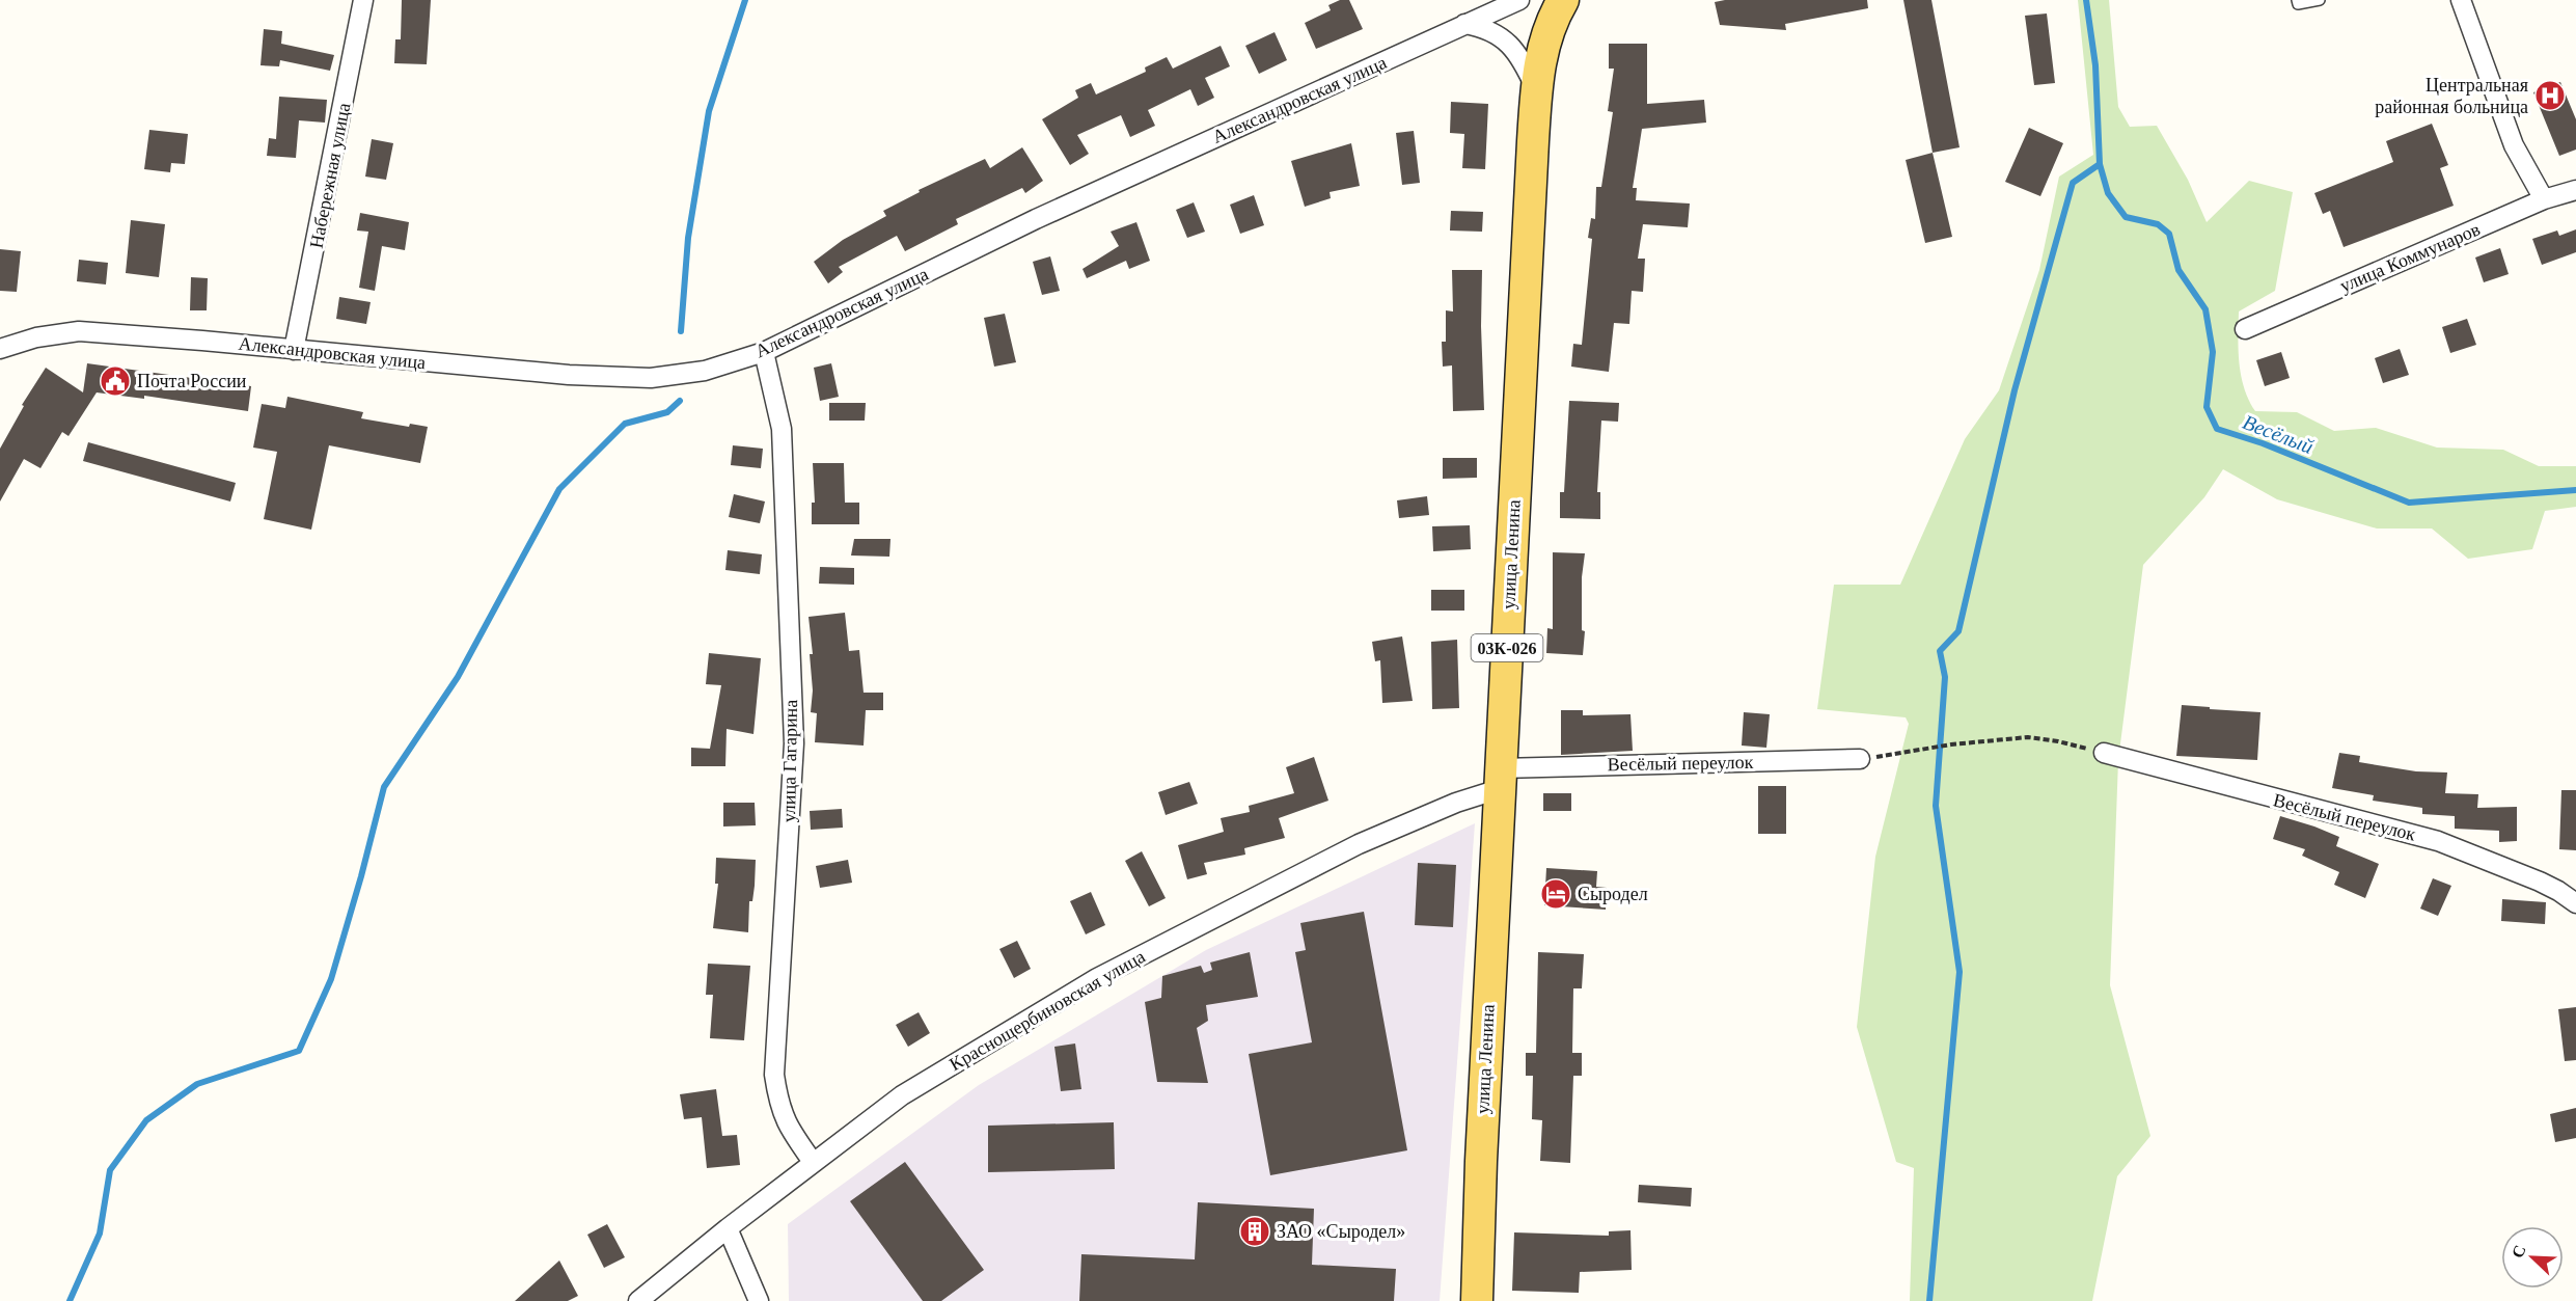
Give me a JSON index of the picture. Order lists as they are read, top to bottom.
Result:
{
  "streets": {
    "main road": ["улица Ленина", "03К-026"],
    "street": [
      "Александровская улица",
      "Набережная улица",
      "улица Коммунаров",
      "улица Гагарина",
      "Весёлый переулок",
      "Краснощербиновская улица"
    ]
  },
  "crossings": [
    ["Александровская улица", "Набережная улица"],
    ["Александровская улица", "улица Гагарина"],
    ["улица Ленина", "Весёлый переулок"],
    ["улица Ленина", "Краснощербиновская улица"],
    ["улица Гагарина", "Краснощербиновская улица"],
    ["Весёлый переулок", "Краснощербиновская улица"]
  ],
  "water": ["Весёлый"],
  "places": {
    "hospital": ["Центральная районная больница"],
    "public building": ["Почта России"],
    "hotel": ["Сыродел"],
    "building": ["ЗАО «Сыродел»"]
  },
  "north": "top left"
}
